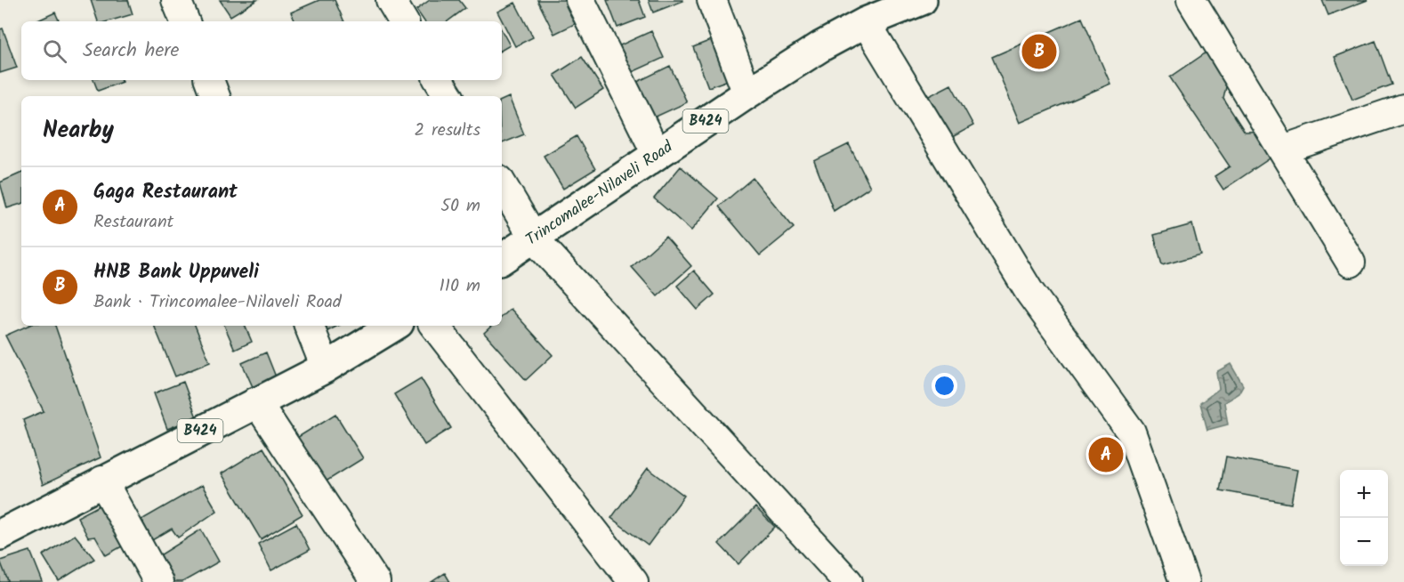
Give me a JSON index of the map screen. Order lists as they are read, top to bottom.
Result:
{
  "streets": {
    "main road": ["B424", "Trincomalee-Nilaveli Road"]
  },
  "page": {
    "search": "Search here",
    "pins": ["B", "A"],
    "heading": ["Nearby", "2 results"],
    "list": [
      {
        "mark": "A",
        "name": "Gaga Restaurant",
        "note": "Restaurant",
        "value": "50 m"
      },
      {
        "mark": "B",
        "name": "HNB Bank Uppuveli",
        "note": "Bank · Trincomalee-Nilaveli Road",
        "value": "110 m"
      }
    ],
    "map_buttons": ["+", "−"]
  }
}
